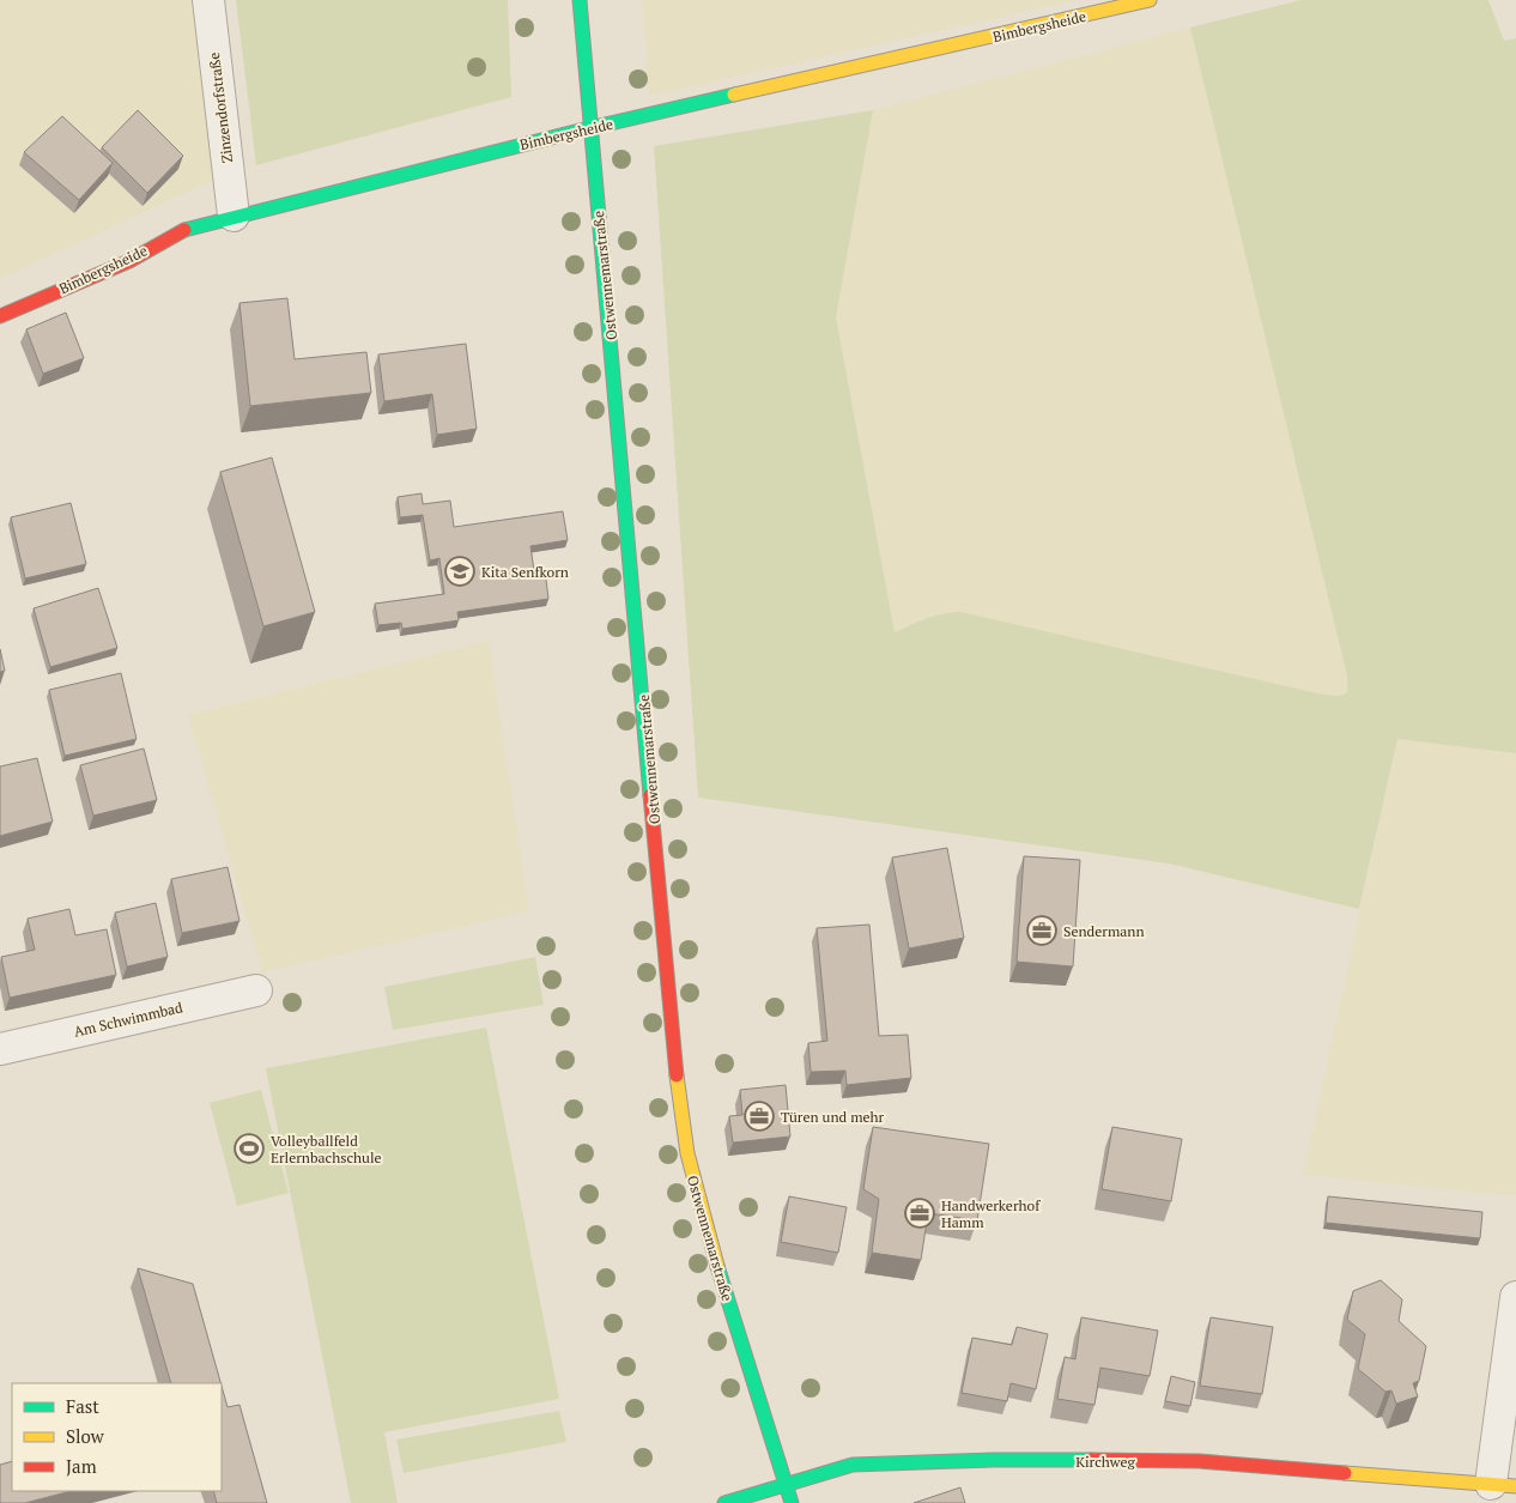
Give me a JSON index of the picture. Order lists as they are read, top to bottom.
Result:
{
  "streets": {
    "street": [
      "Bimbergsheide",
      "Zinzendorfstraße",
      "Ostwennemarstraße",
      "Am Schwimmbad",
      "Kirchweg"
    ]
  },
  "crossings": [
    ["Bimbergsheide", "Zinzendorfstraße"],
    ["Bimbergsheide", "Ostwennemarstraße"],
    ["Ostwennemarstraße", "Kirchweg"]
  ],
  "places": {
    "school or university": ["Kita Senfkorn"],
    "office": ["Sendermann", "Türen und mehr", "Handwerkerhof Hamm"],
    "sports": ["Volleyballfeld Erlernbachschule"]
  },
  "legend": ["Fast", "Slow", "Jam"]
}
